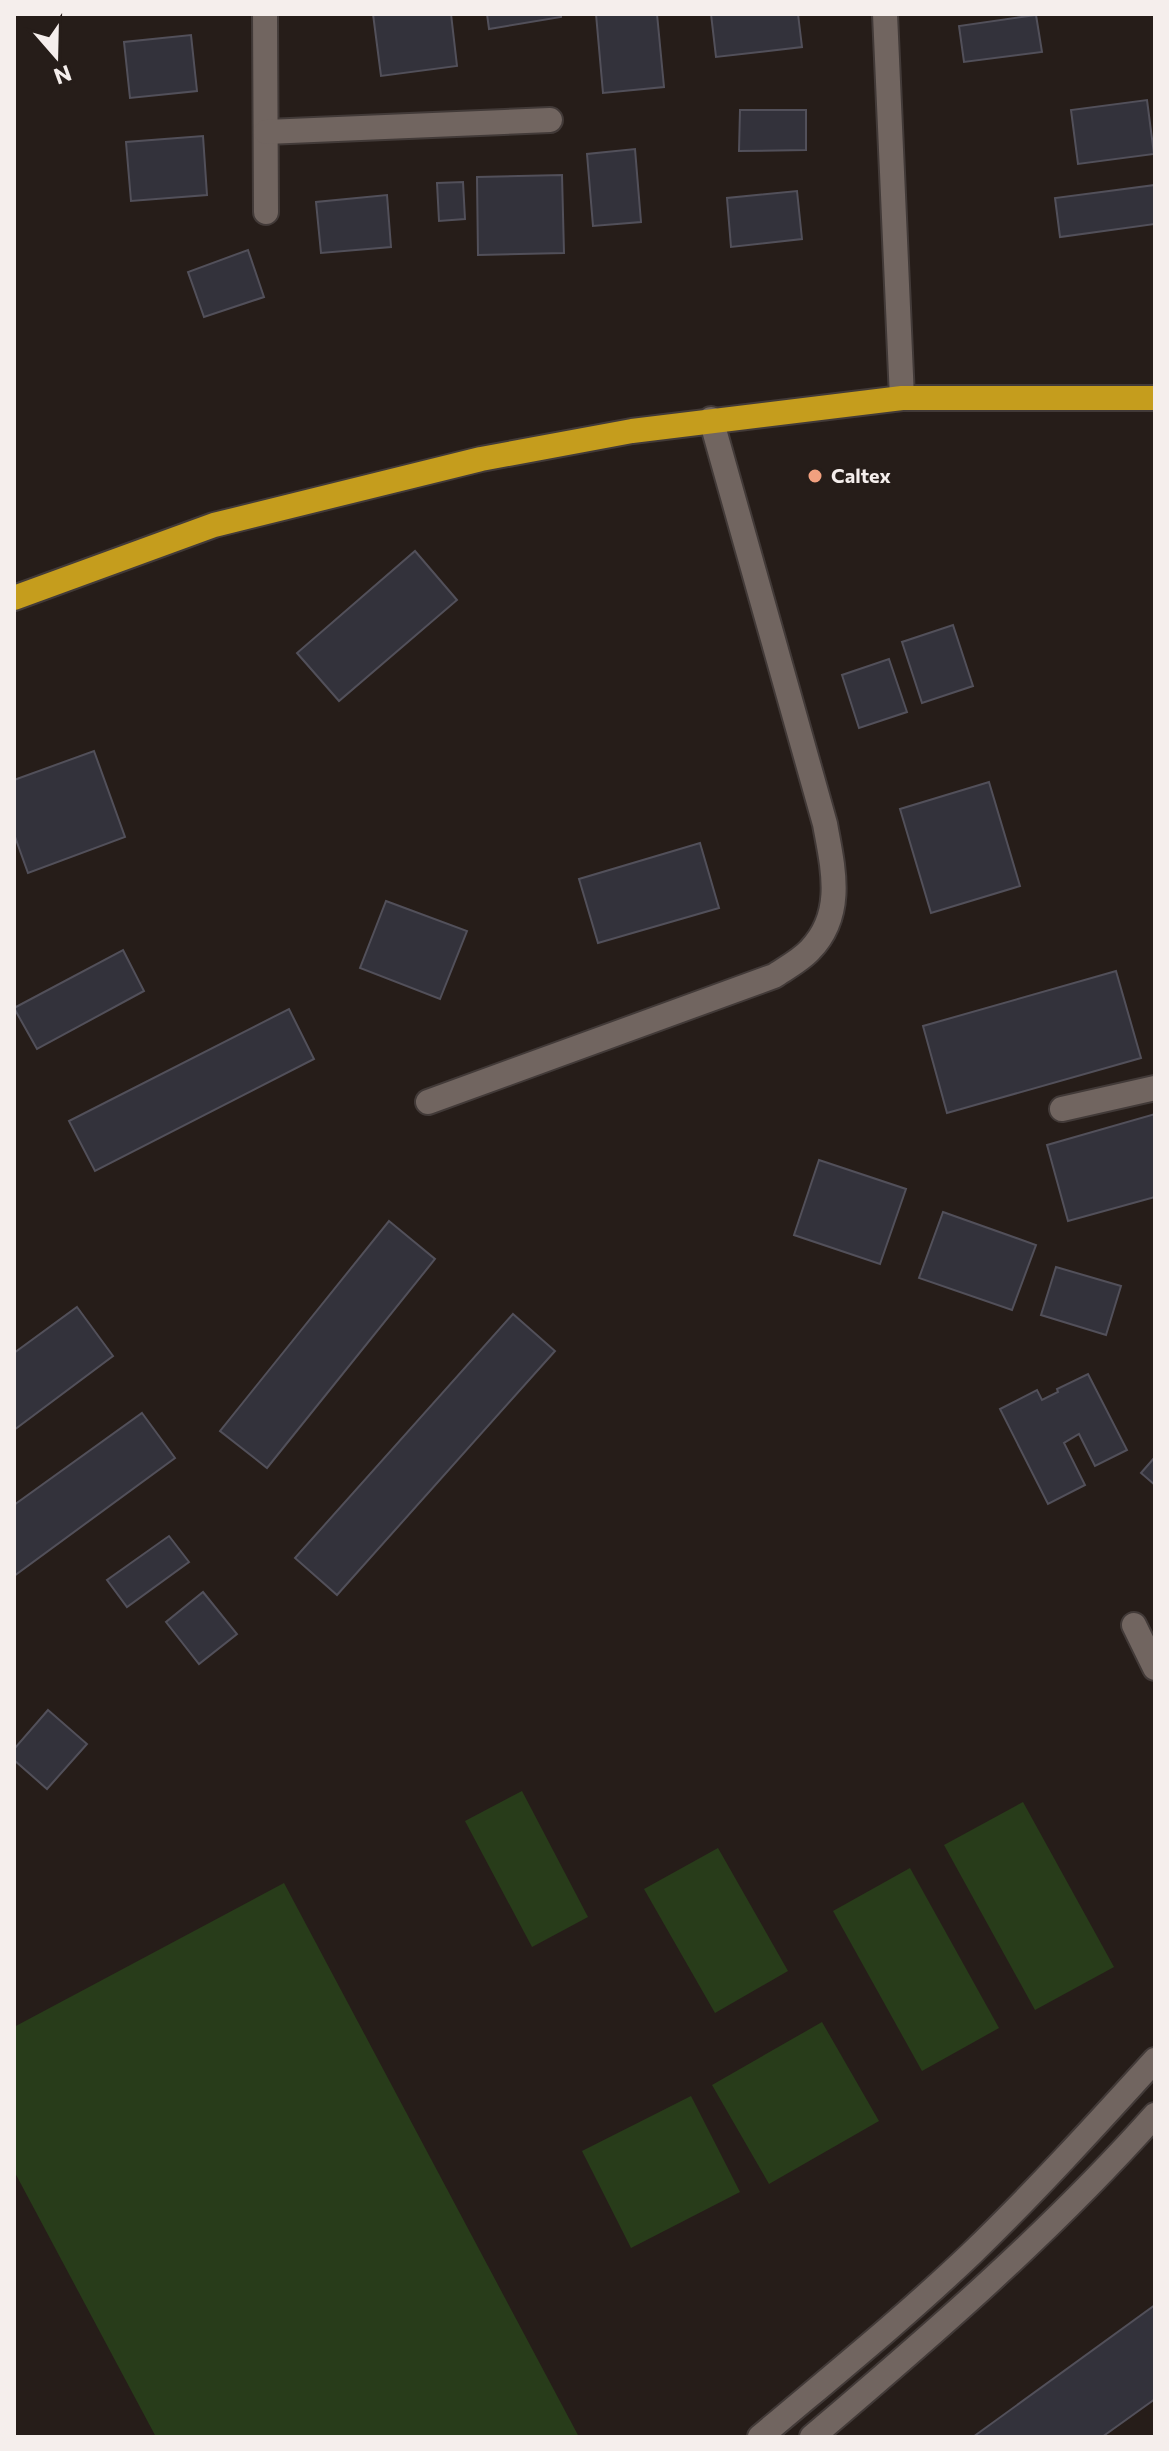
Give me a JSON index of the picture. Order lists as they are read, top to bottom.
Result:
{
  "places": ["Caltex"],
  "north": "bottom"
}
